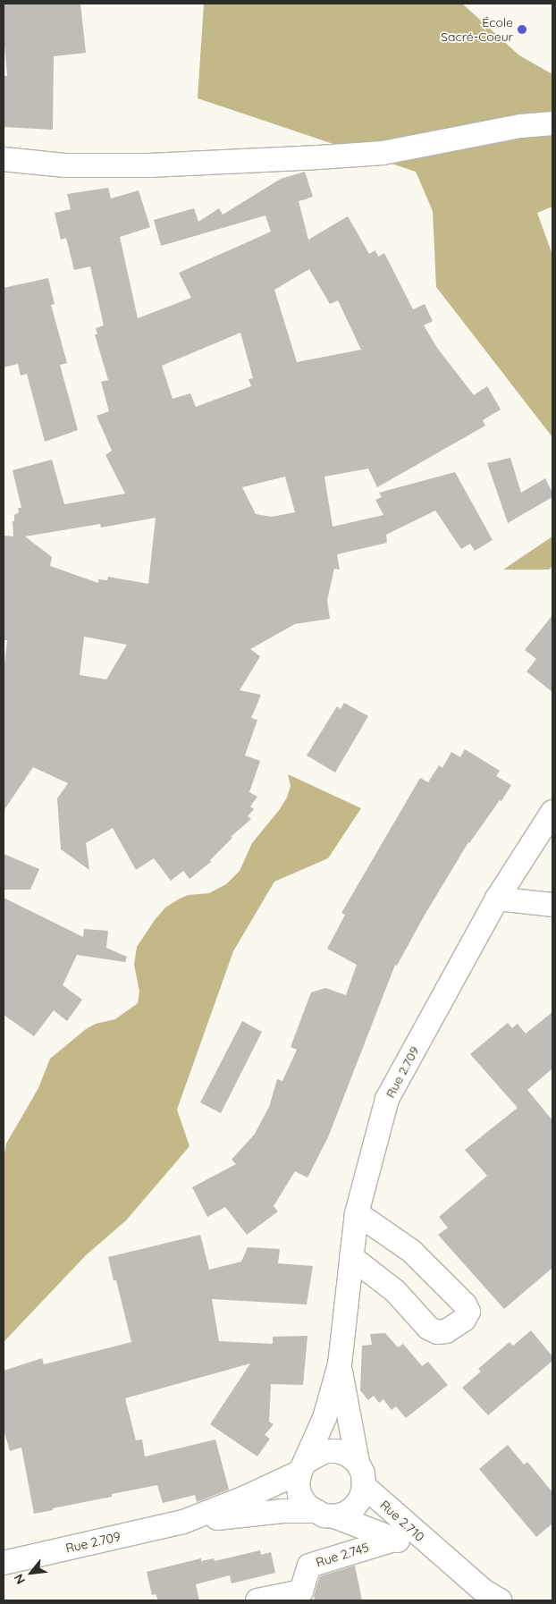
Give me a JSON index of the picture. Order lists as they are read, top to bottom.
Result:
{
  "streets": {
    "street": ["Rue 2.709", "Rue 2.710", "Rue 2.745"]
  },
  "crossings": [
    ["Rue 2.709", "Rue 2.710"],
    ["Rue 2.710", "Rue 2.745"]
  ],
  "places": ["École Sacré-Coeur"],
  "north": "bottom left"
}
